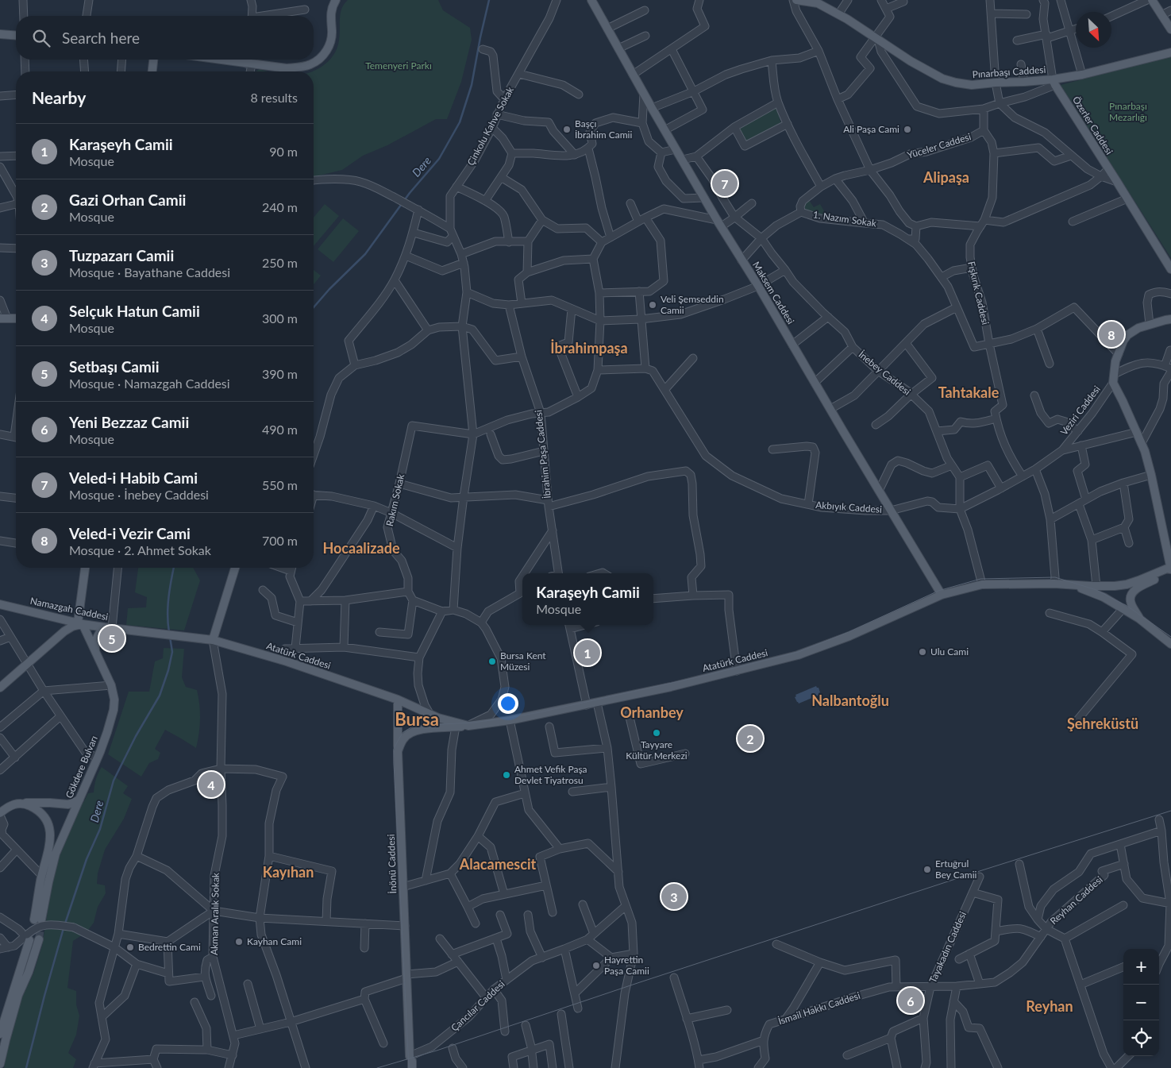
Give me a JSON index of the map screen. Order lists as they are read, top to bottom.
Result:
{
  "streets": {
    "main road": [
      "Pınarbaşı Caddesi",
      "Özerler Caddesi",
      "Maksem Caddesi",
      "Veziri Caddesi",
      "Namazgah Caddesi",
      "Atatürk Caddesi",
      "Gökdere Bulvarı",
      "İnönü Caddesi"
    ],
    "street": [
      "Çinkolu Kahve Sokak",
      "Yüceler Caddesi",
      "1. Nazım Sokak",
      "Fışkırık Caddesi",
      "İnebey Caddesi",
      "İbrahim Paşa Caddesi",
      "Rakım Sokak",
      "Akbıyık Caddesi",
      "Reyhan Caddesi",
      "Akman Aralık Sokak",
      "Tayakadın Caddesi",
      "Çancılar Caddesi",
      "İsmail Hakkı Caddesi"
    ]
  },
  "crossings": [
    ["Pınarbaşı Caddesi", "Özerler Caddesi"],
    ["Çinkolu Kahve Sokak", "Rakım Sokak"],
    ["Çinkolu Kahve Sokak", "Atatürk Caddesi"],
    ["Yüceler Caddesi", "1. Nazım Sokak"],
    ["Yüceler Caddesi", "Fışkırık Caddesi"],
    ["1. Nazım Sokak", "Fışkırık Caddesi"],
    ["Maksem Caddesi", "Akbıyık Caddesi"],
    ["Maksem Caddesi", "Atatürk Caddesi"],
    ["Veziri Caddesi", "Akbıyık Caddesi"],
    ["Namazgah Caddesi", "Atatürk Caddesi"],
    ["Namazgah Caddesi", "Gökdere Bulvarı"],
    ["Atatürk Caddesi", "Akman Aralık Sokak"],
    ["İnönü Caddesi", "Çancılar Caddesi"],
    ["Reyhan Caddesi", "Tayakadın Caddesi"],
    ["Reyhan Caddesi", "İsmail Hakkı Caddesi"],
    ["Tayakadın Caddesi", "İsmail Hakkı Caddesi"]
  ],
  "districts": [
    "Alipaşa",
    "İbrahimpaşa",
    "Tahtakale",
    "Hocaalizade",
    "Nalbantoğlu",
    "Orhanbey",
    "Bursa",
    "Şehreküstü",
    "Alacamescit",
    "Kayıhan",
    "Reyhan"
  ],
  "water": ["Dere"],
  "parks": ["Temenyeri Parkı", "Pınarbaşı Mezarlığı"],
  "places": [
    "Başçı İbrahim Camii",
    "Ali Paşa Cami",
    "Veli Şemseddin Camii",
    "Ulu Cami",
    "Bursa Kent Müzesi",
    "Tayyare Kültür Merkezi",
    "Ahmet Vefik Paşa Devlet Tiyatrosu",
    "Ertuğrul Bey Camii",
    "Kayhan Cami",
    "Bedrettin Cami",
    "Hayrettin Paşa Camii"
  ],
  "north": "bottom right",
  "page": {
    "search": "Search here",
    "heading": ["Nearby", "8 results"],
    "list": [
      {
        "mark": "1",
        "name": "Karaşeyh Camii",
        "note": "Mosque",
        "value": "90 m"
      },
      {
        "mark": "2",
        "name": "Gazi Orhan Camii",
        "note": "Mosque",
        "value": "240 m"
      },
      {
        "mark": "3",
        "name": "Tuzpazarı Camii",
        "note": "Mosque · Bayathane Caddesi",
        "value": "250 m"
      },
      {
        "mark": "4",
        "name": "Selçuk Hatun Camii",
        "note": "Mosque",
        "value": "300 m"
      },
      {
        "mark": "5",
        "name": "Setbaşı Camii",
        "note": "Mosque · Namazgah Caddesi",
        "value": "390 m"
      },
      {
        "mark": "6",
        "name": "Yeni Bezzaz Camii",
        "note": "Mosque",
        "value": "490 m"
      },
      {
        "mark": "7",
        "name": "Veled-i Habib Cami",
        "note": "Mosque · İnebey Caddesi",
        "value": "550 m"
      },
      {
        "mark": "8",
        "name": "Veled-i Vezir Cami",
        "note": "Mosque · 2. Ahmet Sokak",
        "value": "700 m"
      }
    ],
    "pins": [
      "7",
      "8",
      "5",
      "1",
      "2",
      "4",
      "3",
      "6"
    ],
    "popup": ["Karaşeyh Camii", "Mosque"],
    "map_buttons": ["+", "−"]
  }
}
